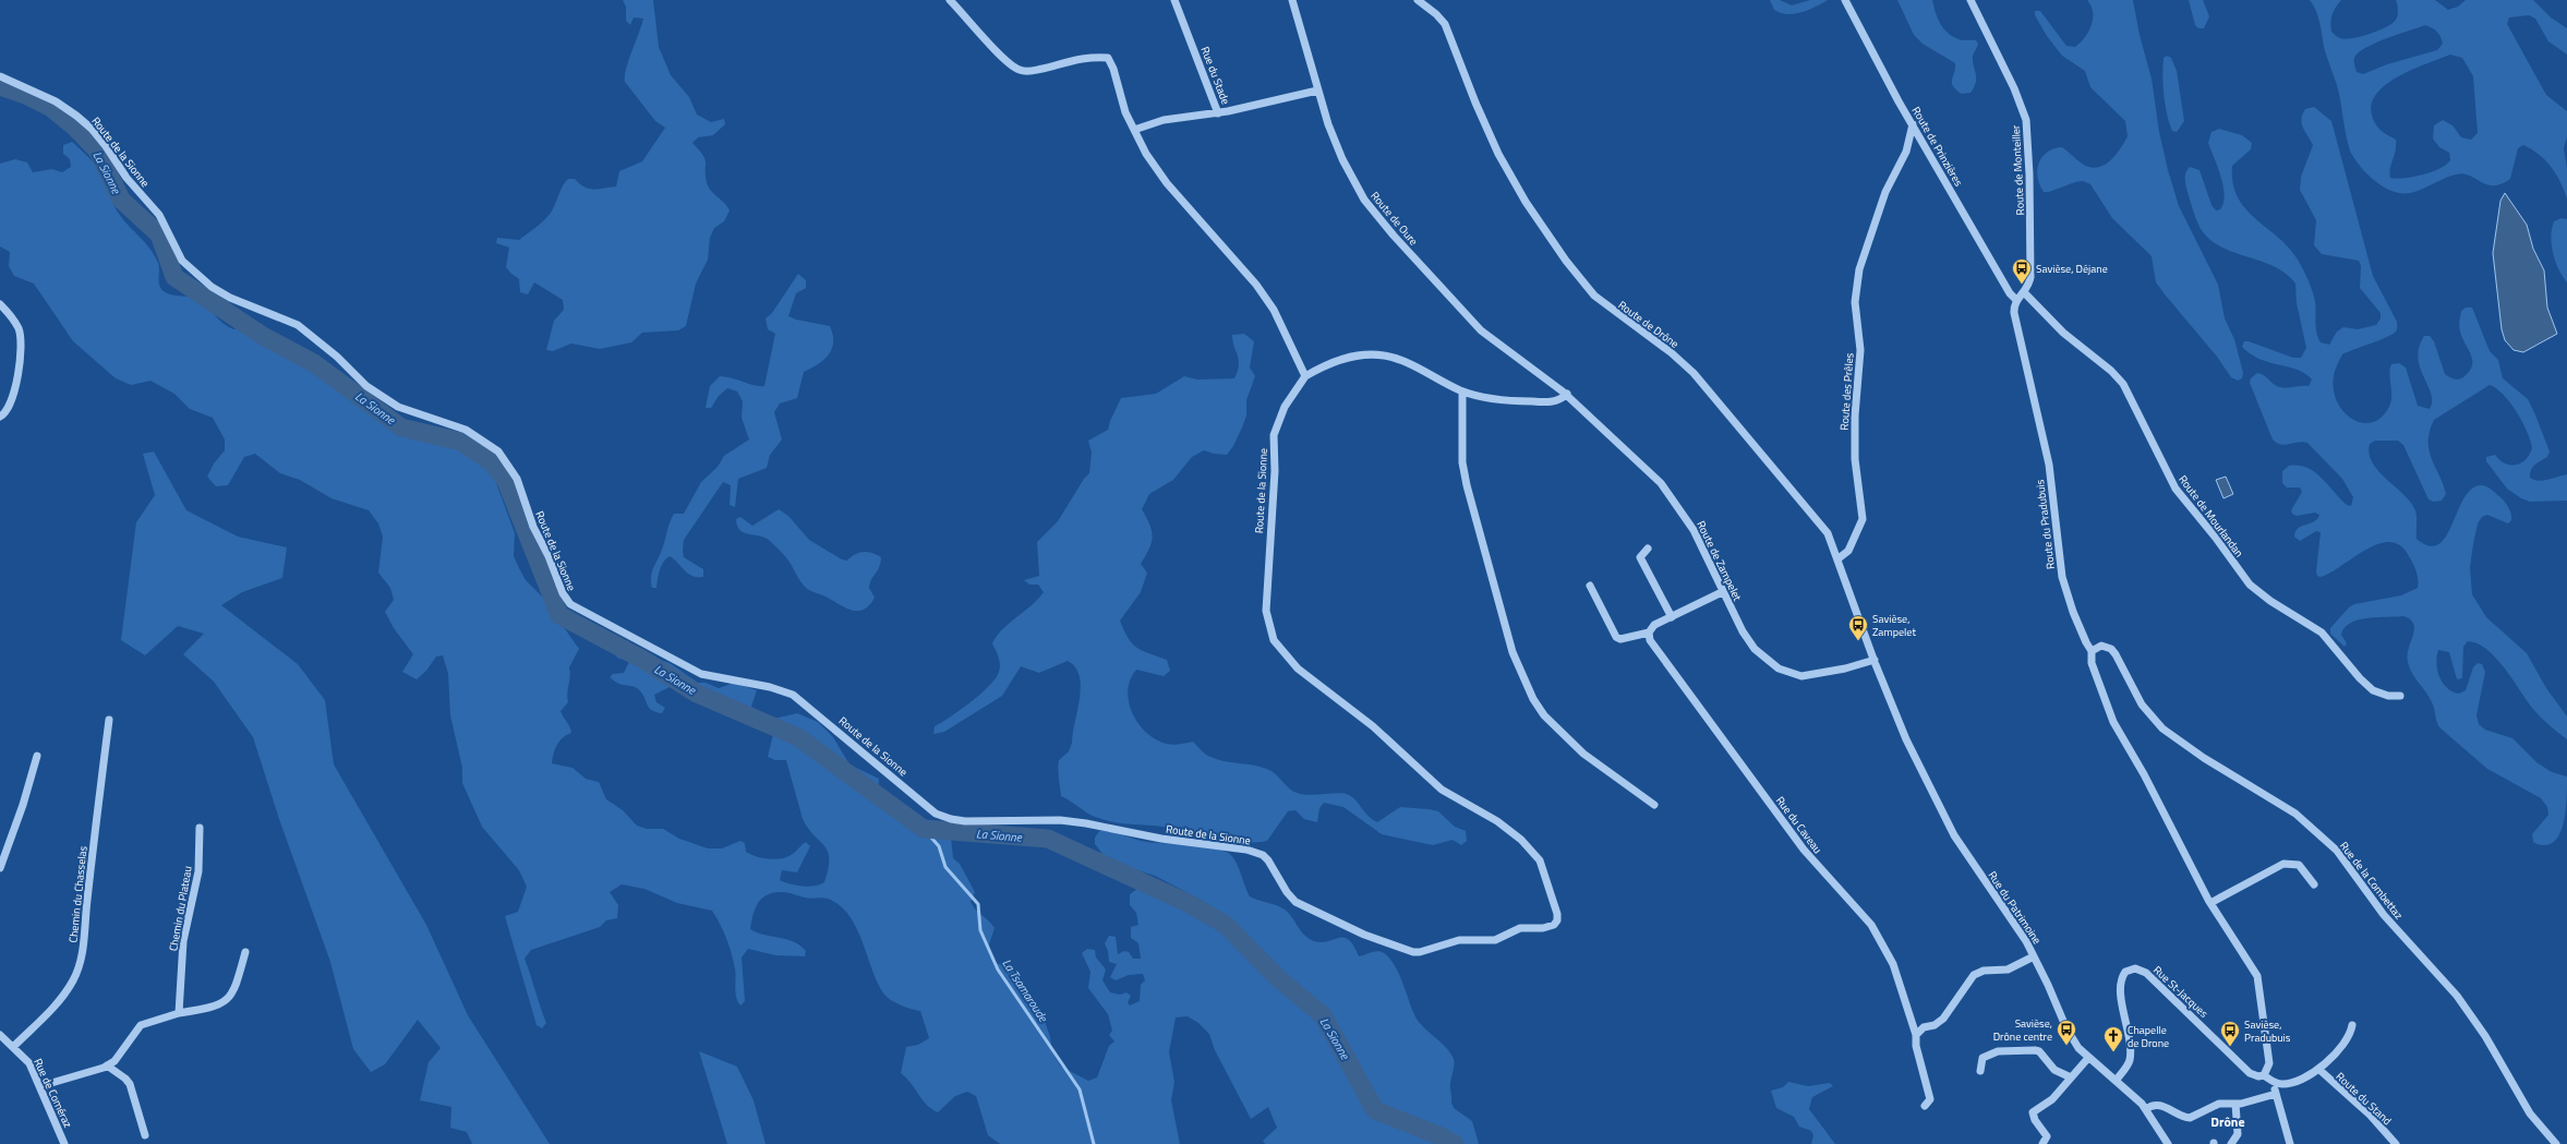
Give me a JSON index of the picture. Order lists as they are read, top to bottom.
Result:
{
  "streets": {
    "street": [
      "Rue du Stade",
      "Route de Prinzières",
      "Route de la Sionne",
      "Route de Monteiller",
      "Route de Oure",
      "Route de Drône",
      "Route des Prêles",
      "Route de Mourlandan",
      "Route du Pradubuis",
      "Route de Zampelet",
      "Rue du Caveau",
      "Rue de la Combettaz",
      "Chemin du Chasselas",
      "Rue du Patrimoine",
      "Chemin du Plateau",
      "Rue St-Jacques",
      "Rue de Coméraz",
      "Route du Stand"
    ]
  },
  "crossings": [
    ["Rue du Stade", "Route de Oure"],
    ["Route de Prinzières", "Route de Monteiller"],
    ["Route de Prinzières", "Route des Prêles"],
    ["Route de Prinzières", "Route de Mourlandan"],
    ["Route de Prinzières", "Route du Pradubuis"],
    ["Route de Monteiller", "Route de Mourlandan"],
    ["Route de Monteiller", "Route du Pradubuis"],
    ["Route de Oure", "Route de Zampelet"],
    ["Route de Drône", "Route des Prêles"],
    ["Route de Drône", "Route de Zampelet"],
    ["Route de Drône", "Rue du Patrimoine"],
    ["Route de Mourlandan", "Route du Pradubuis"],
    ["Route du Pradubuis", "Rue de la Combettaz"],
    ["Route du Pradubuis", "Rue St-Jacques"],
    ["Route de Zampelet", "Rue du Patrimoine"],
    ["Chemin du Chasselas", "Rue de Coméraz"],
    ["Rue du Patrimoine", "Rue St-Jacques"]
  ],
  "districts": ["Drône"],
  "water": ["La Sionne", "La Tsamaroude"],
  "places": {
    "bus stop": [
      "Savièse, Déjane",
      "Savièse, Zampelet",
      "Savièse, Drône centre",
      "Savièse, Pradubuis"
    ],
    "church": ["Chapelle de Drone"]
  }
}
